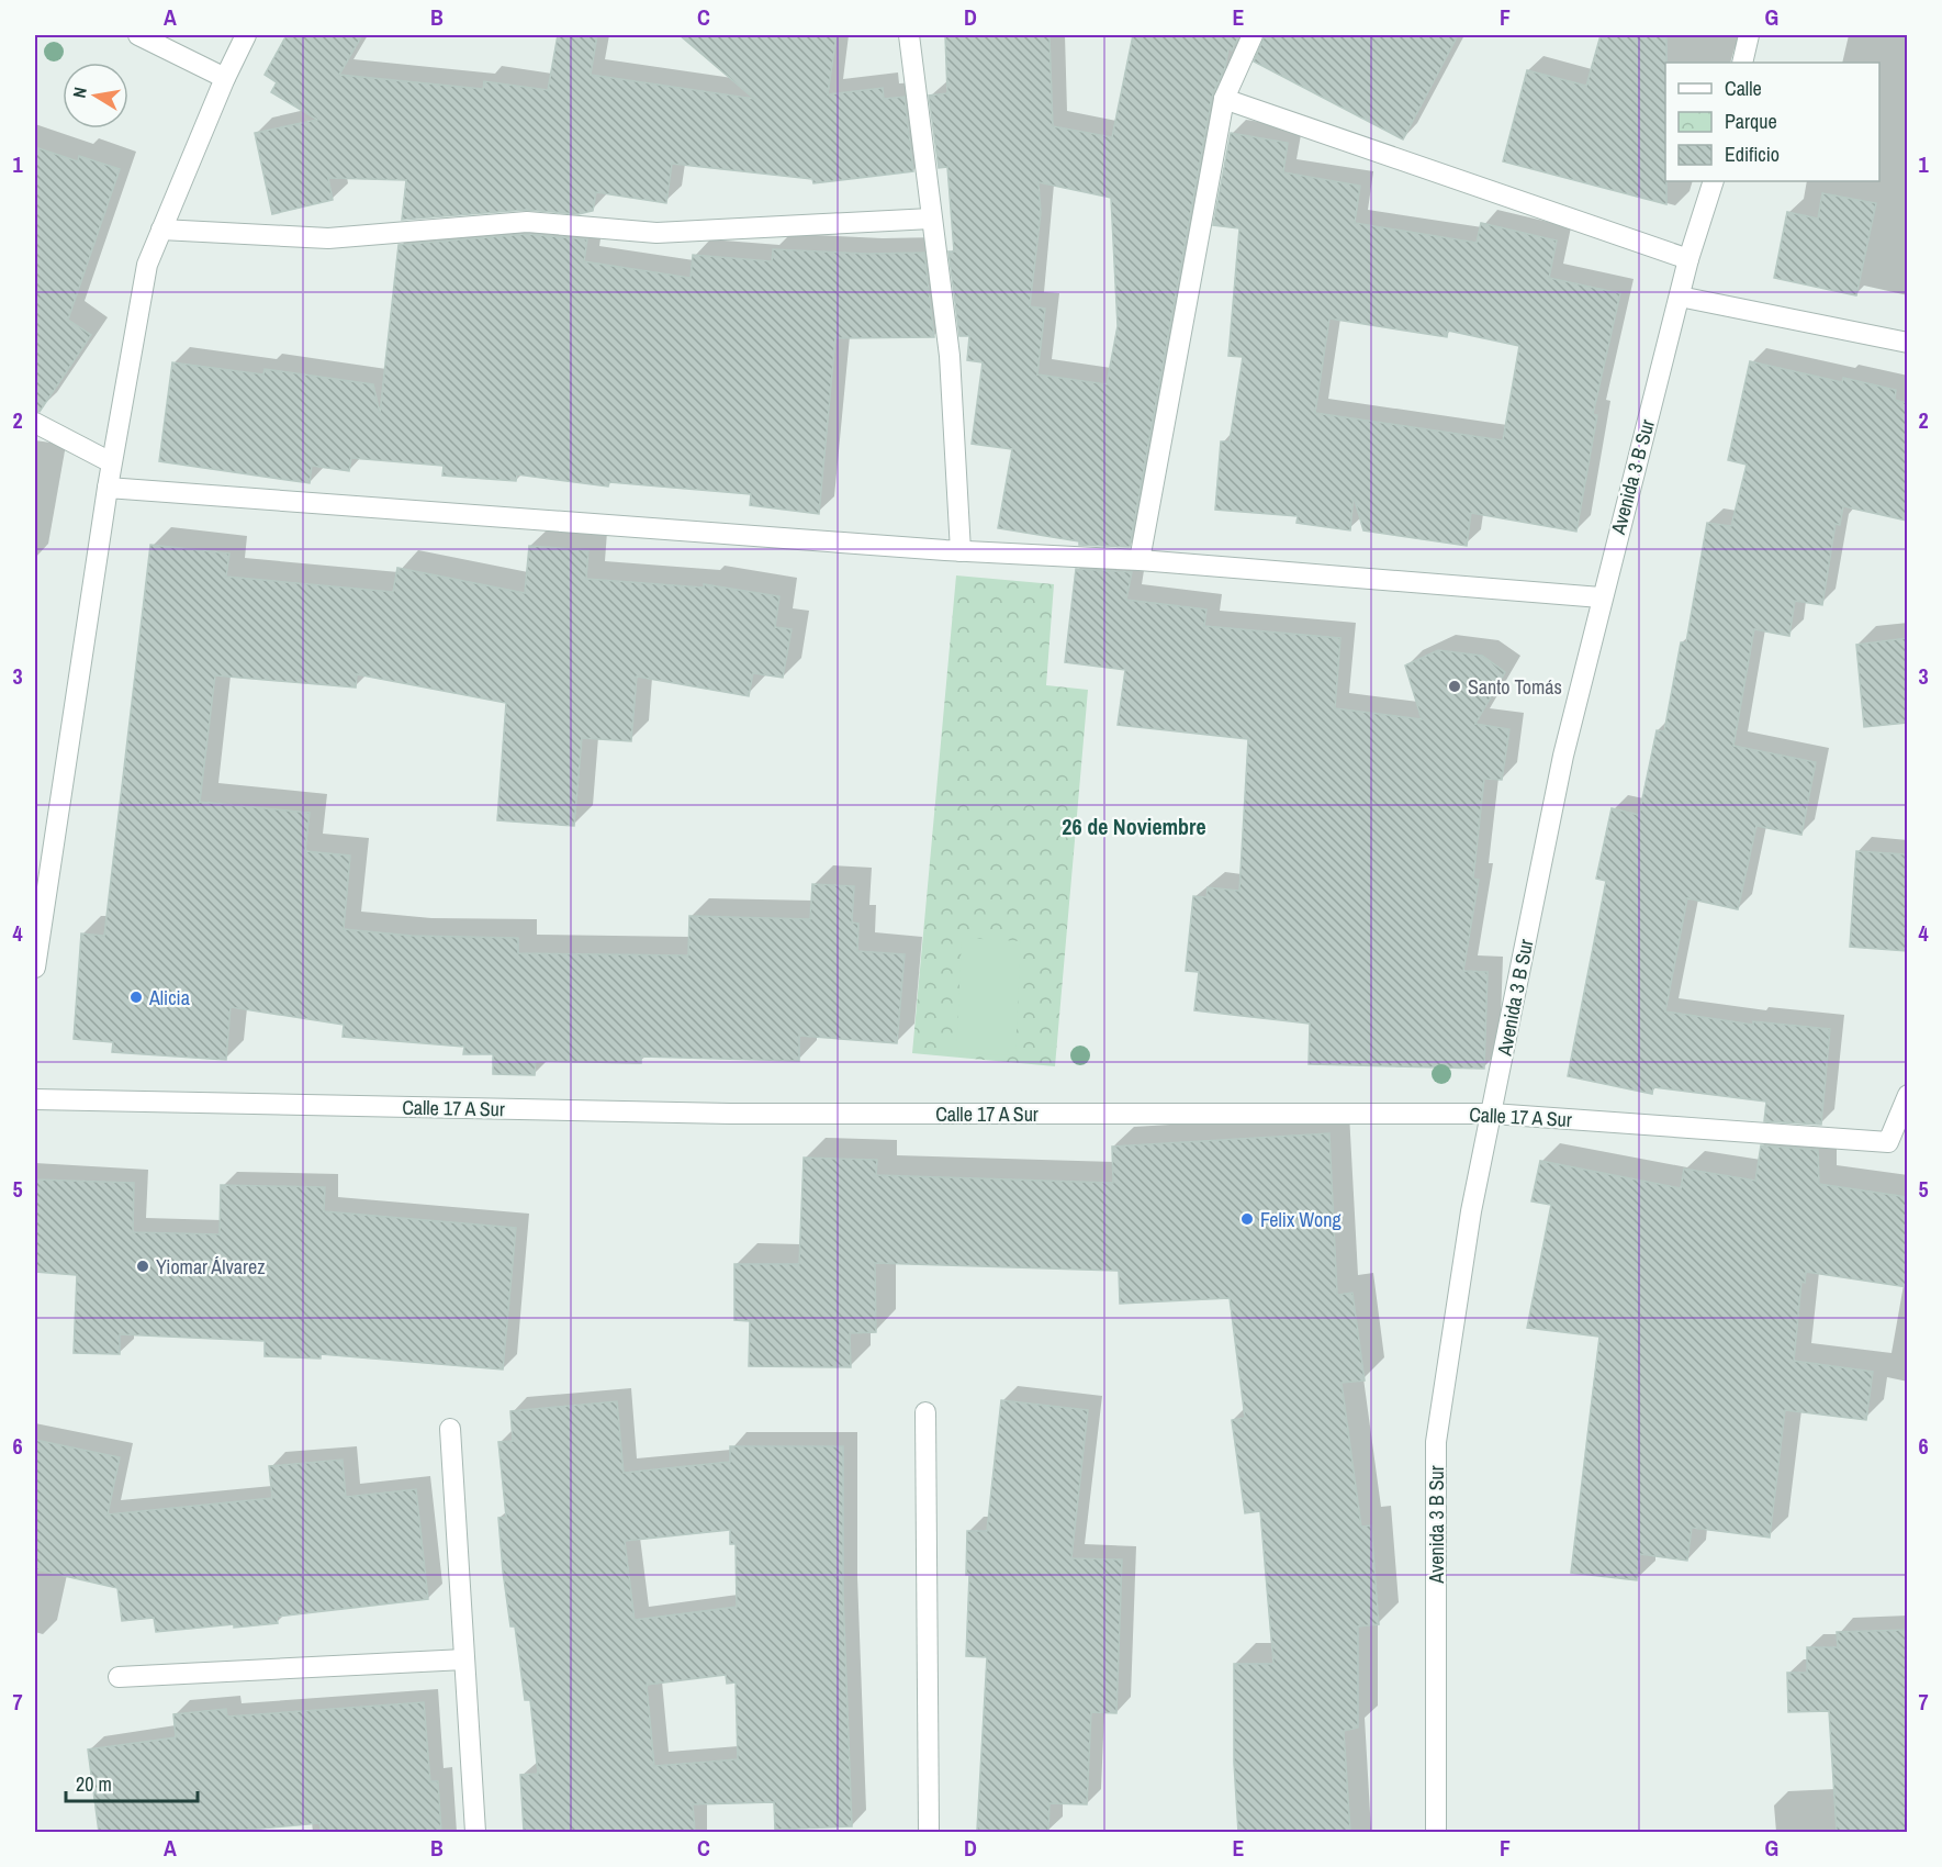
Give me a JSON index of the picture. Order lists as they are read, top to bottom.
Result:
{
  "streets": {
    "street": ["Avenida 3 B Sur", "Calle 17 A Sur"]
  },
  "crossings": [
    ["Avenida 3 B Sur", "Calle 17 A Sur"]
  ],
  "districts": ["26 de Noviembre"],
  "places": [
    "Santo Tomás",
    "Alicia",
    "Felix Wong",
    "Yiomar Álvarez"
  ],
  "legend": ["Calle", "Parque", "Edificio"],
  "scale_bar": "20 m",
  "north": "left",
  "grid": {
    "columns": [
      "A",
      "B",
      "C",
      "D",
      "E",
      "F",
      "G"
    ],
    "rows": [
      "1",
      "2",
      "3",
      "4",
      "5",
      "6",
      "7"
    ]
  }
}
